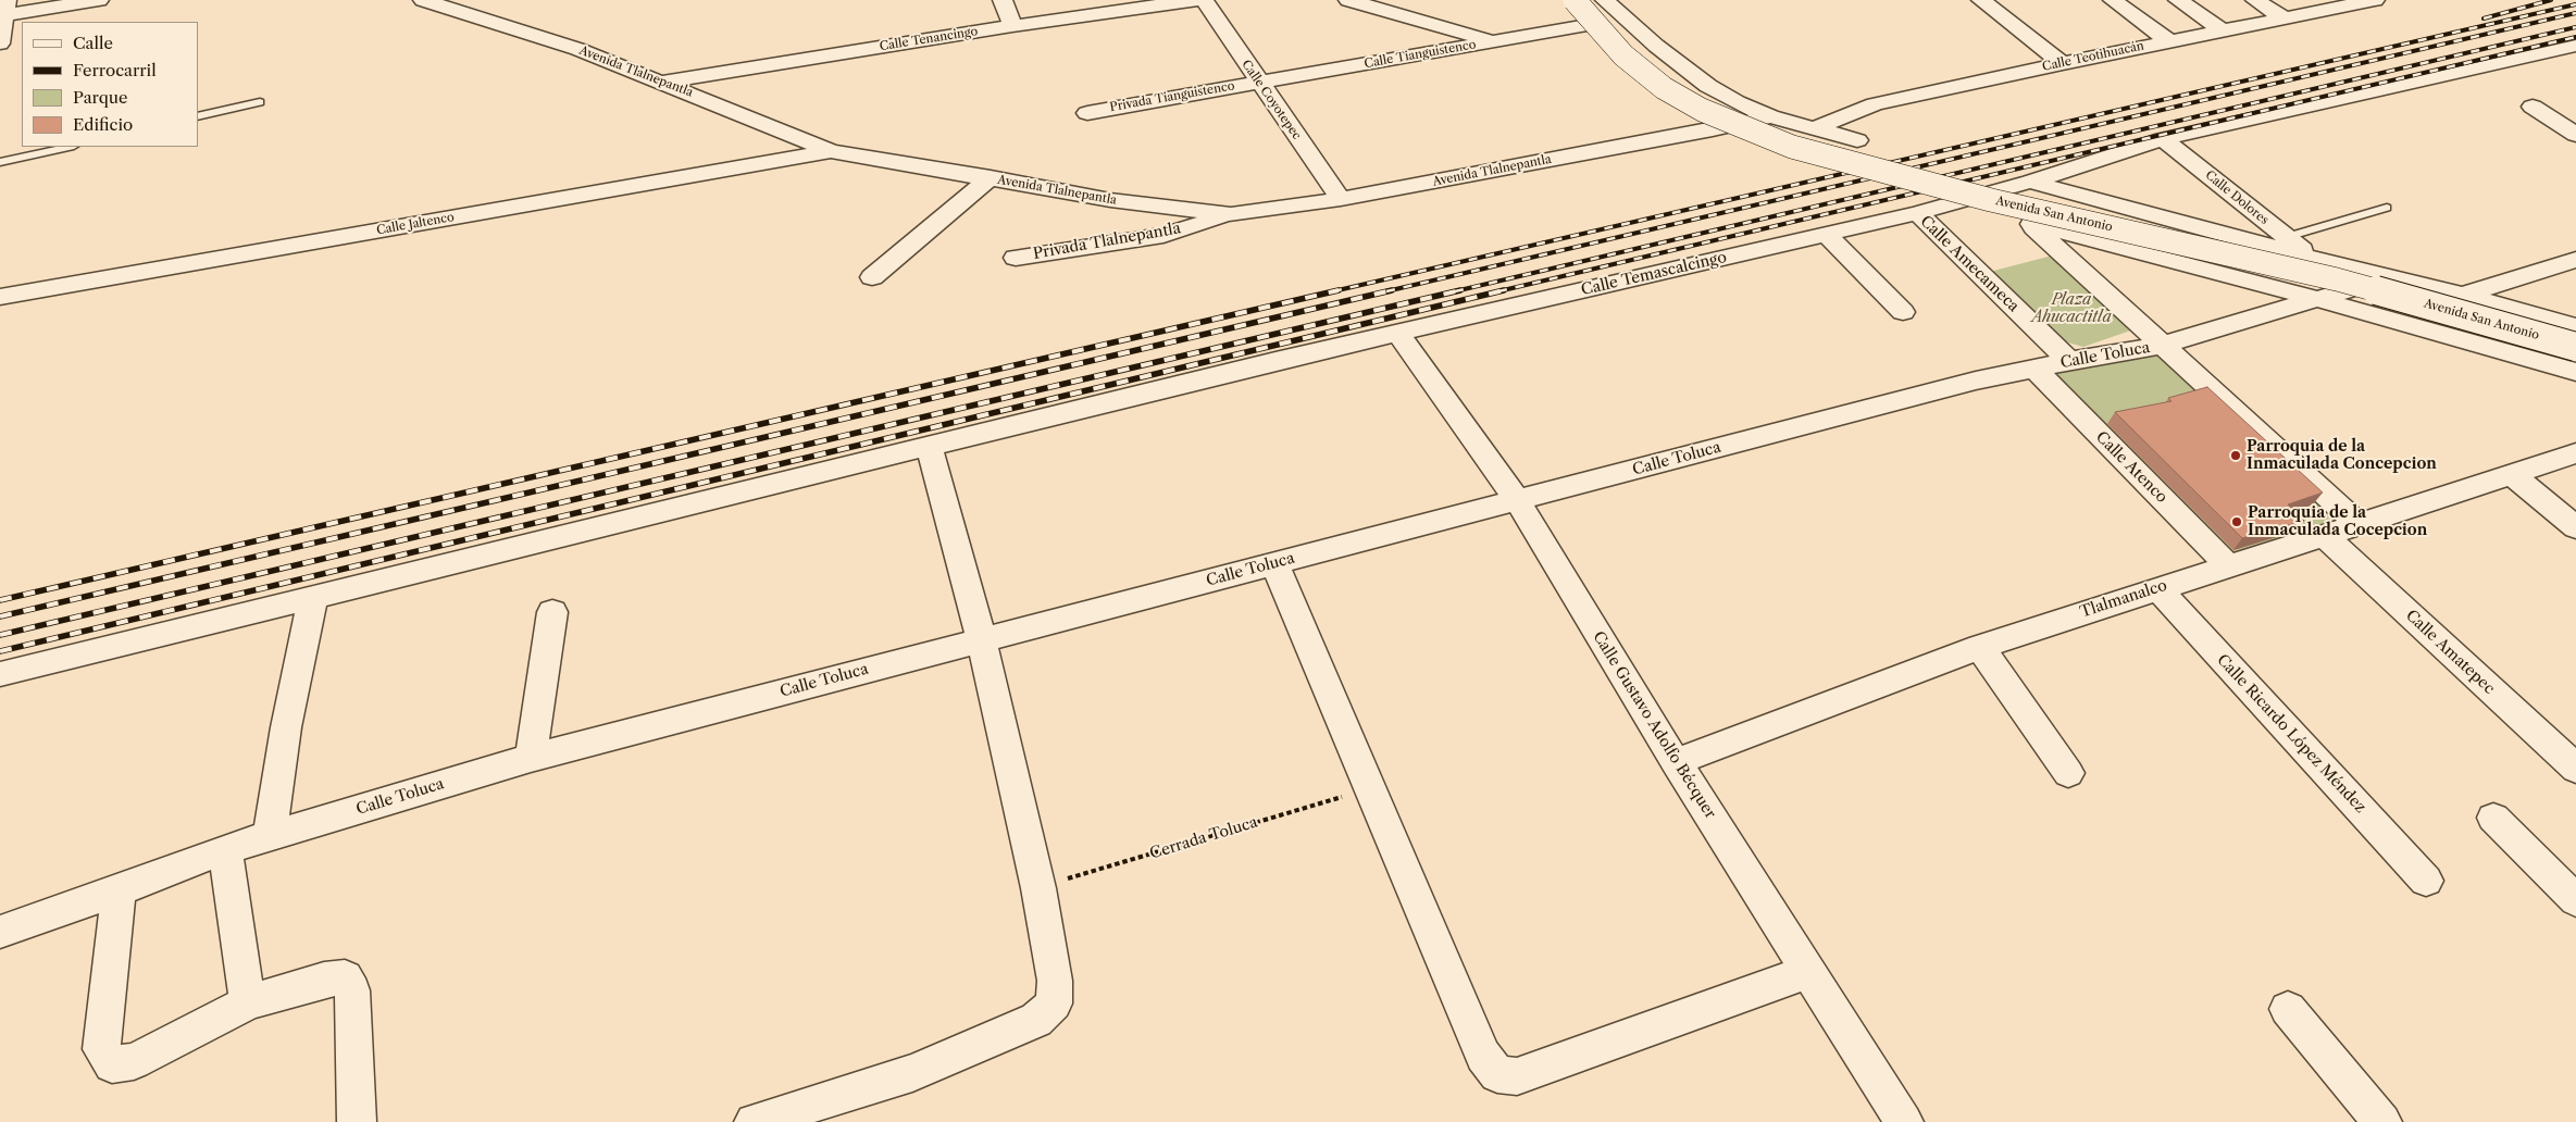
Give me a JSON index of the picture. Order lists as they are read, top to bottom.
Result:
{
  "streets": {
    "main road": ["Avenida San Antonio"],
    "street": [
      "Calle Tenancingo",
      "Calle Tianguistenco",
      "Calle Teotihuacán",
      "Avenida Tlalnepantla",
      "Privada Tianguistenco",
      "Calle Coyotepec",
      "Calle Dolores",
      "Calle Jaltenco",
      "Privada Tlalnepantla",
      "Calle Amecameca",
      "Calle Temascalcingo",
      "Calle Toluca",
      "Calle Atenco",
      "Tlalmanalco",
      "Calle Amatepec",
      "Calle Gustavo Adolfo Bécquer",
      "Calle Ricardo López Méndez"
    ],
    "path": ["Cerrada Toluca"]
  },
  "crossings": [
    ["Calle Tenancingo", "Avenida Tlalnepantla"],
    ["Calle Tianguistenco", "Privada Tianguistenco"],
    ["Calle Tianguistenco", "Calle Coyotepec"],
    ["Avenida Tlalnepantla", "Calle Coyotepec"],
    ["Avenida Tlalnepantla", "Calle Jaltenco"],
    ["Avenida Tlalnepantla", "Privada Tlalnepantla"],
    ["Privada Tianguistenco", "Calle Coyotepec"],
    ["Calle Dolores", "Avenida San Antonio"],
    ["Calle Dolores", "Calle Temascalcingo"],
    ["Avenida San Antonio", "Calle Temascalcingo"],
    ["Avenida San Antonio", "Calle Toluca"],
    ["Calle Amecameca", "Calle Temascalcingo"],
    ["Calle Amecameca", "Calle Toluca"],
    ["Calle Temascalcingo", "Calle Gustavo Adolfo Bécquer"],
    ["Calle Toluca", "Calle Atenco"],
    ["Calle Toluca", "Calle Gustavo Adolfo Bécquer"],
    ["Calle Atenco", "Tlalmanalco"],
    ["Tlalmanalco", "Calle Amatepec"],
    ["Tlalmanalco", "Calle Gustavo Adolfo Bécquer"],
    ["Tlalmanalco", "Calle Ricardo López Méndez"]
  ],
  "parks": ["Plaza Ahucactitla"],
  "places": ["Parroquia de la Inmaculada Concepcion", "Parroquia de la Inmaculada Cocepcion"],
  "legend": [
    "Calle",
    "Ferrocarril",
    "Parque",
    "Edificio"
  ]
}
